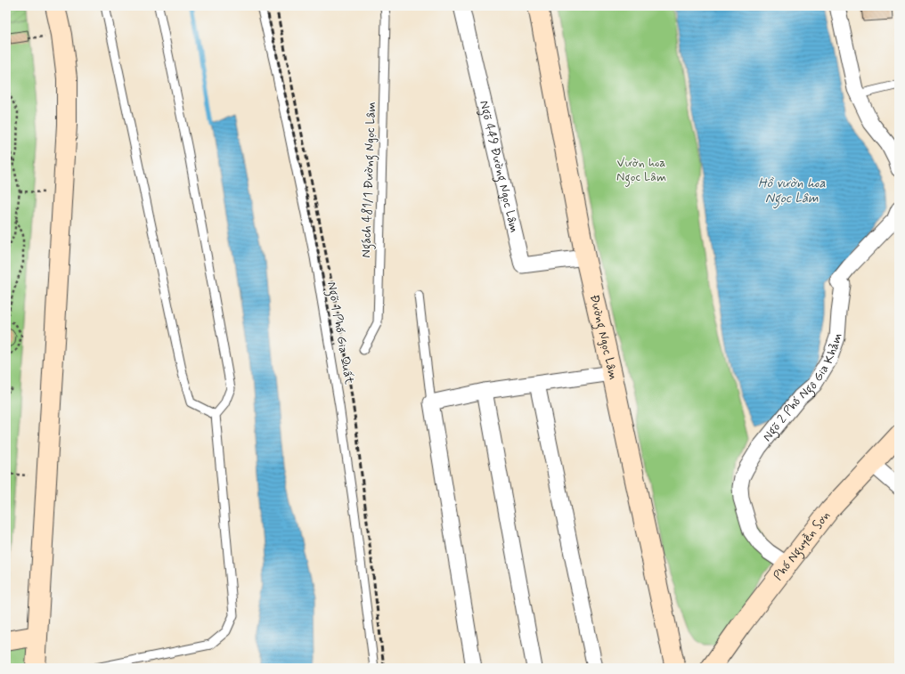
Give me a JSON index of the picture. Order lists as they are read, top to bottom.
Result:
{
  "streets": {
    "street": [
      "Ngõ 449 Đường Ngọc Lâm",
      "Đường Ngọc Lâm",
      "Ngõ 2 Phố Ngô Gia Khảm",
      "Phố Nguyễn Sơn"
    ],
    "lane": ["Ngách 481/1 Đường Ngọc Lâm", "Ngõ 1 Phố Gia Quất"]
  },
  "crossings": [
    ["Ngõ 449 Đường Ngọc Lâm", "Đường Ngọc Lâm"],
    ["Ngõ 2 Phố Ngô Gia Khảm", "Phố Nguyễn Sơn"]
  ],
  "water": ["Hồ vườn hoa Ngọc Lâm"],
  "parks": ["Vườn hoa Ngọc Lâm"]
}
